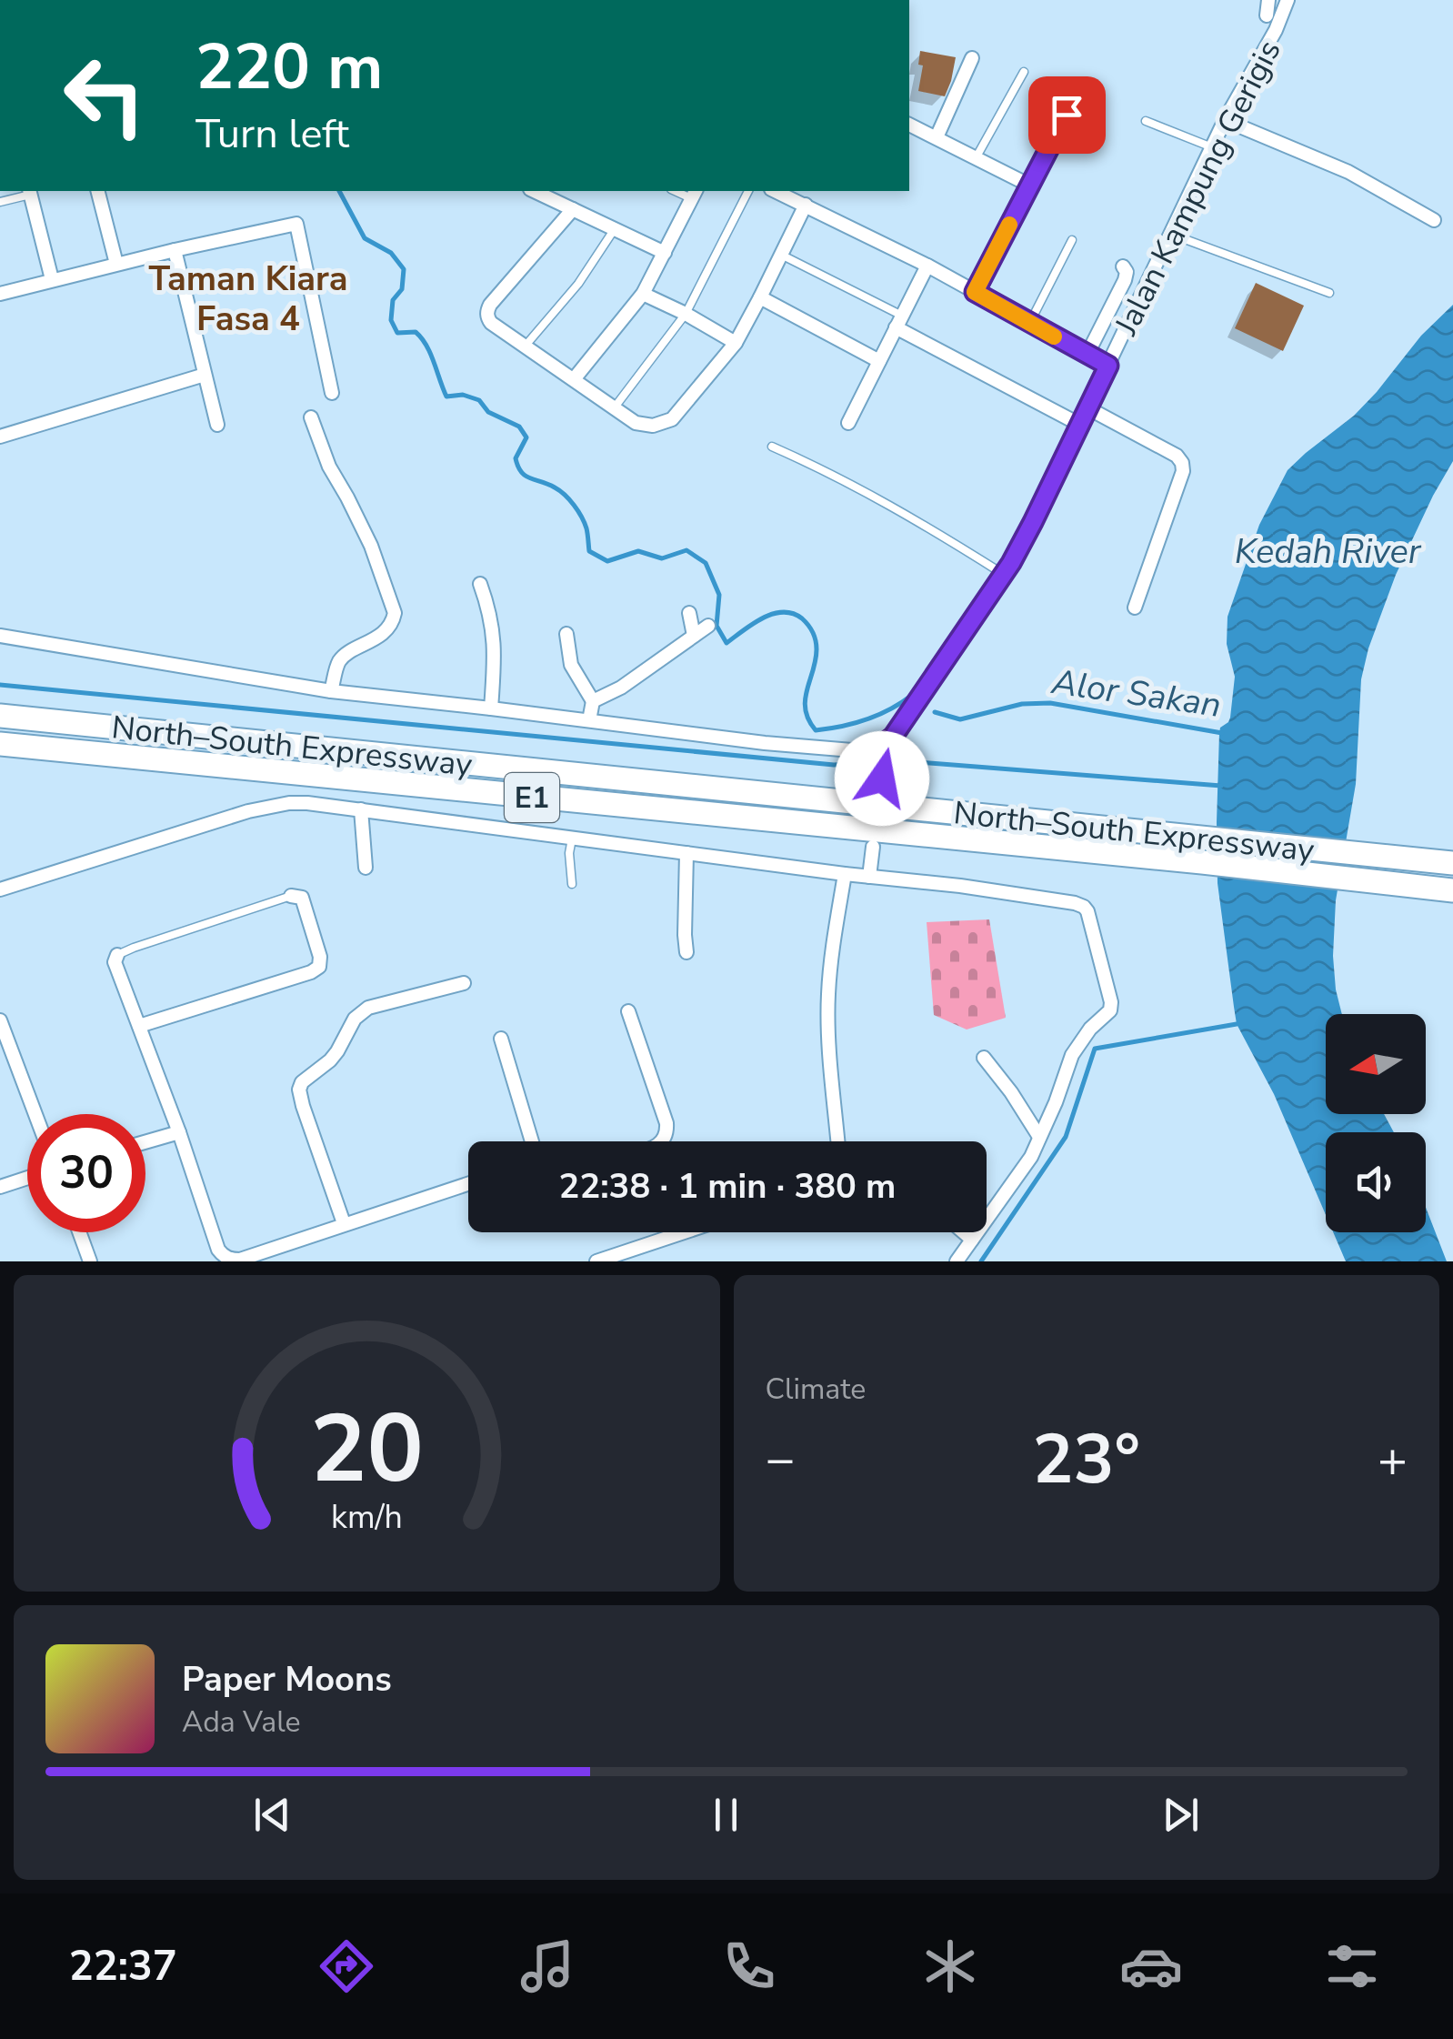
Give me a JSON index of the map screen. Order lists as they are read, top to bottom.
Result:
{
  "streets": {
    "highway": ["North–South Expressway", "E1"],
    "street": ["Jalan Kampung Gerigis"]
  },
  "districts": ["Taman Kiara Fasa 4"],
  "water": ["Kedah River", "Alor Sakan"],
  "north": "left",
  "page": {
    "turn": ["220 m", "Turn left"],
    "limit": "30",
    "trip": "22:38 · 1 min · 380 m",
    "tile": "Climate",
    "heat": ["−", "23°", "+"],
    "song": ["Paper Moons", "Ada Vale"],
    "tabs": "22:37",
    "gauge": ["20", "km/h"]
  }
}
